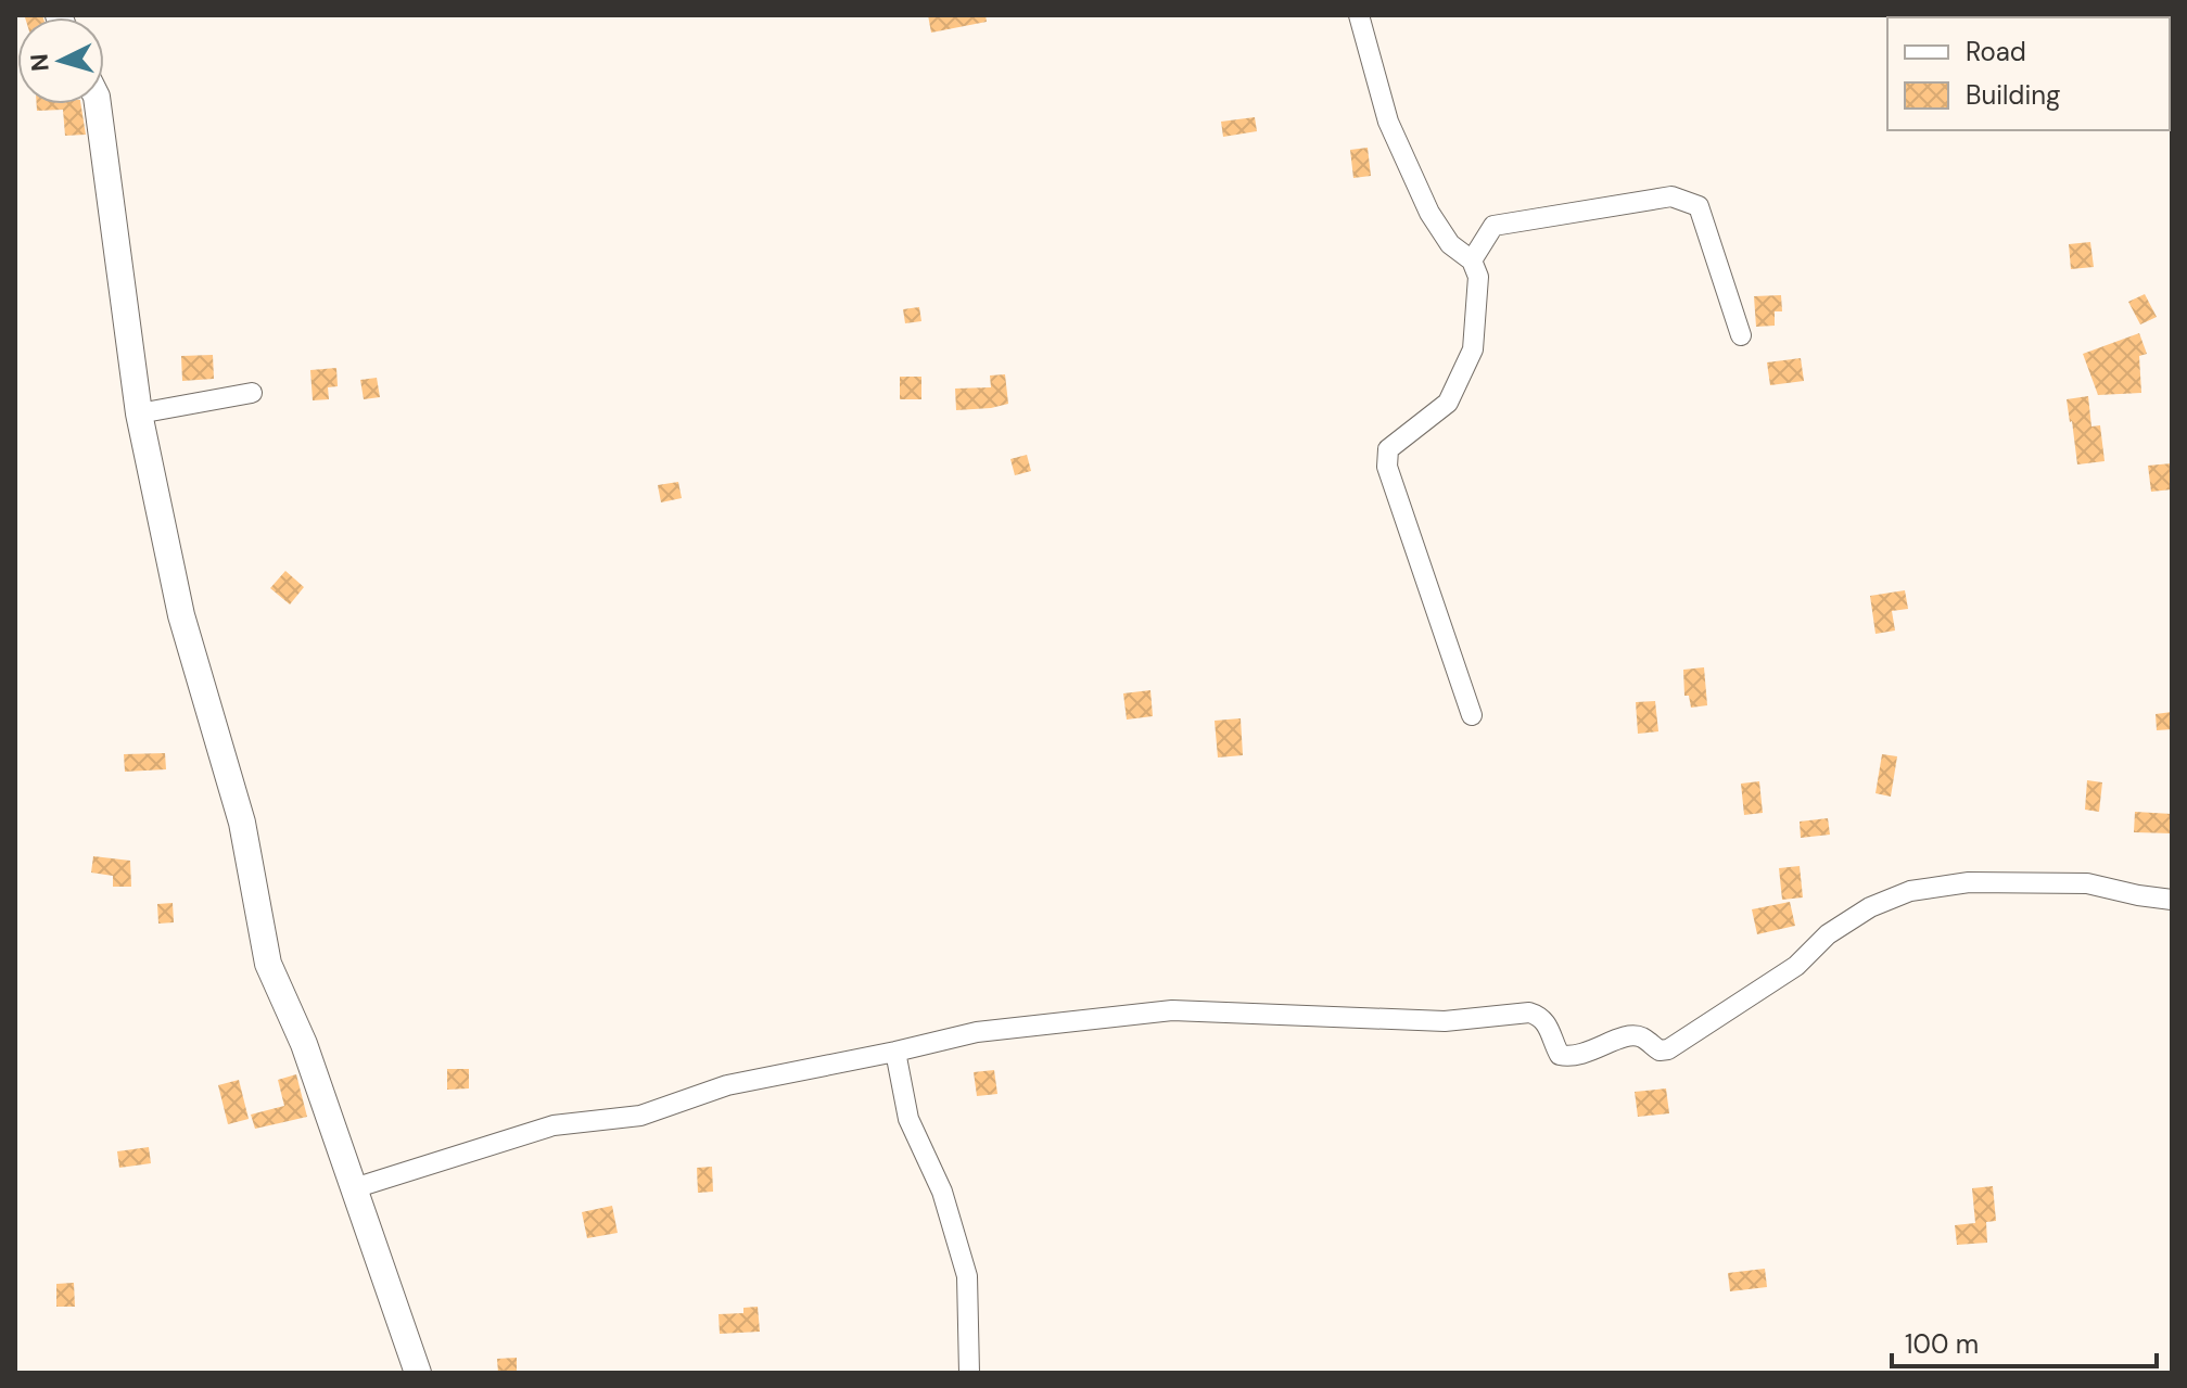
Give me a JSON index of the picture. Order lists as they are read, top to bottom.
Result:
{
  "legend": ["Road", "Building"],
  "scale_bar": "100 m",
  "north": "left"
}
